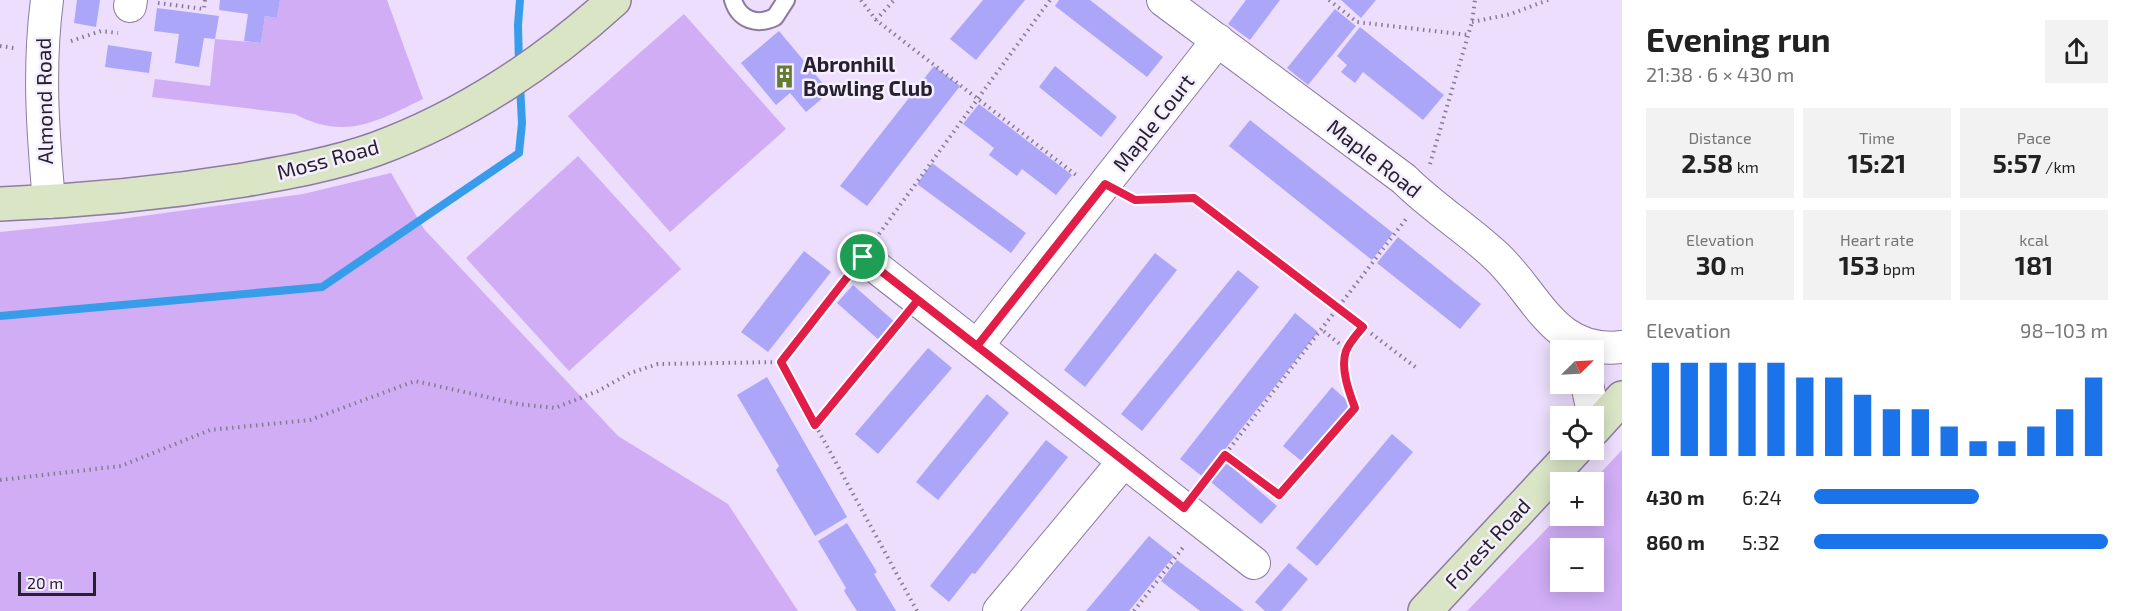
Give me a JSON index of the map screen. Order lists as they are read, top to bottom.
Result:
{
  "streets": {
    "street": [
      "Almond Road",
      "Maple Court",
      "Maple Road",
      "Moss Road",
      "Forest Road"
    ]
  },
  "crossings": [
    ["Almond Road", "Moss Road"],
    ["Maple Court", "Maple Road"]
  ],
  "places": {
    "building": ["Abronhill Bowling Club"]
  },
  "scale_bar": "20 m",
  "north": "top right",
  "page": {
    "heading": ["Evening run", "21:38 · 6 × 430 m"],
    "stats": [
      ["Distance", "2.58 km"],
      ["Time", "15:21"],
      ["Pace", "5:57 /km"],
      ["Elevation", "30 m"],
      ["Heart rate", "153 bpm"],
      ["kcal", "181"]
    ],
    "chart": ["Elevation", "98–103 m"],
    "map_buttons": ["+", "−"],
    "list": [
      {
        "name": "430 m",
        "note": "6:24"
      },
      {
        "name": "860 m",
        "note": "5:32"
      }
    ],
    "scale": "20 m"
  }
}
